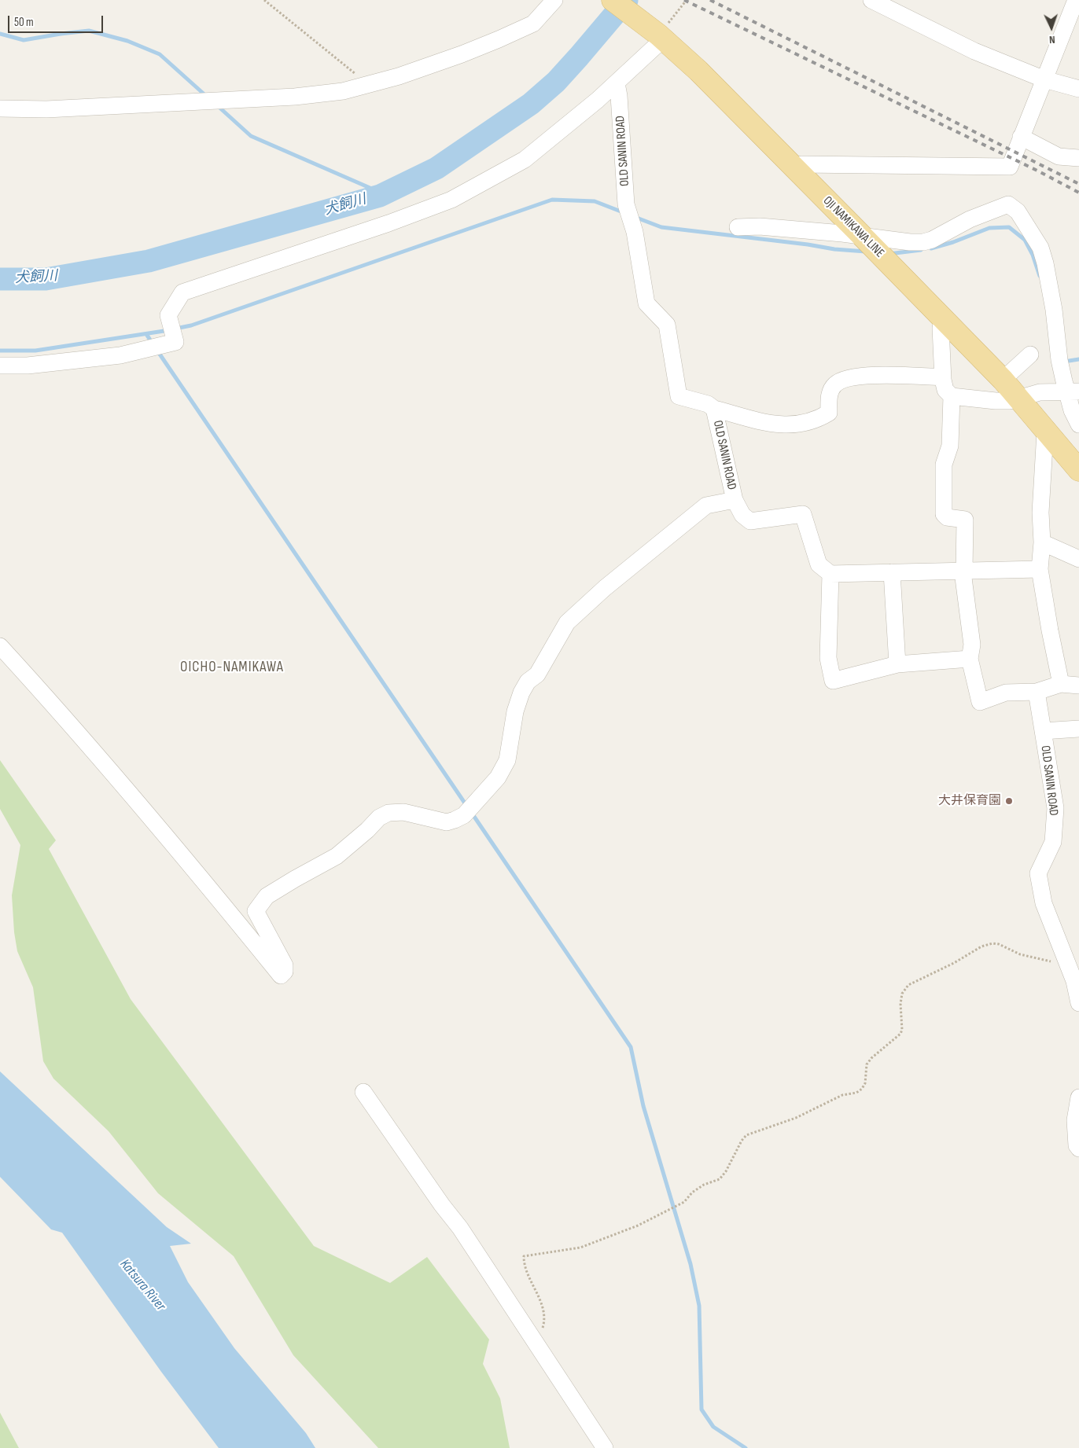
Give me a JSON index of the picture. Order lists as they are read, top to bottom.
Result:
{
  "streets": {
    "main road": ["OJI NAMIKAWA LINE"],
    "street": ["OLD SANIN ROAD"]
  },
  "districts": ["OICHO-NAMIKAWA"],
  "water": ["犬飼川", "Katsura River"],
  "places": ["大井保育園"],
  "scale_bar": "50 m",
  "north": "bottom"
}
